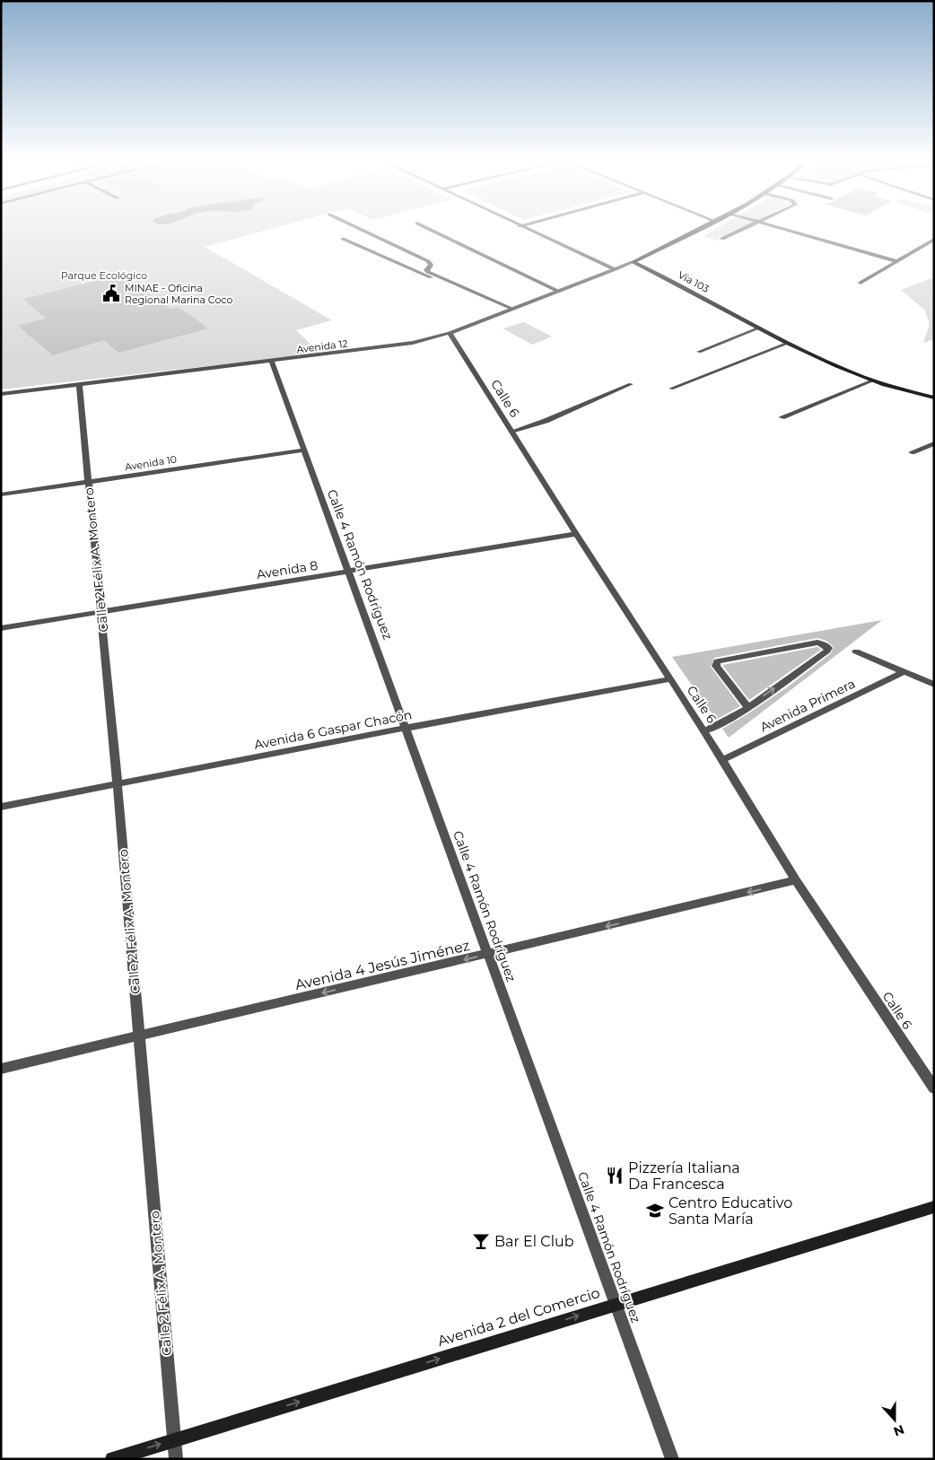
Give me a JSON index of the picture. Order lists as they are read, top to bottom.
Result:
{
  "streets": {
    "main road": ["Vía 103", "Avenida 2 del Comercio"],
    "street": [
      "Avenida 12",
      "Calle 6",
      "Avenida 10",
      "Calle 2 Félix A. Montero",
      "Calle 4 Ramón Rodríguez",
      "Avenida 8",
      "Avenida Primera",
      "Avenida 6 Gaspar Chacón",
      "Avenida 4 Jesús Jiménez"
    ]
  },
  "crossings": [
    ["Vía 103", "Avenida 12"],
    ["Avenida 12", "Calle 6"],
    ["Avenida 12", "Calle 2 Félix A. Montero"],
    ["Avenida 12", "Calle 4 Ramón Rodríguez"],
    ["Calle 6", "Avenida 8"],
    ["Calle 6", "Avenida Primera"],
    ["Calle 6", "Avenida 6 Gaspar Chacón"],
    ["Calle 6", "Avenida 4 Jesús Jiménez"],
    ["Avenida 10", "Calle 2 Félix A. Montero"],
    ["Avenida 10", "Calle 4 Ramón Rodríguez"],
    ["Calle 2 Félix A. Montero", "Avenida 8"],
    ["Calle 2 Félix A. Montero", "Avenida 6 Gaspar Chacón"],
    ["Calle 2 Félix A. Montero", "Avenida 4 Jesús Jiménez"],
    ["Calle 2 Félix A. Montero", "Avenida 2 del Comercio"],
    ["Calle 4 Ramón Rodríguez", "Avenida 8"],
    ["Calle 4 Ramón Rodríguez", "Avenida 6 Gaspar Chacón"],
    ["Calle 4 Ramón Rodríguez", "Avenida 4 Jesús Jiménez"],
    ["Calle 4 Ramón Rodríguez", "Avenida 2 del Comercio"]
  ],
  "one_way": ["Avenida 4 Jesús Jiménez", "Avenida 2 del Comercio"],
  "parks": ["Parque Ecológico"],
  "places": {
    "public building": ["MINAE - Oficina Regional Marina Coco"],
    "restaurant": ["Pizzería Italiana Da Francesca"],
    "school or university": ["Centro Educativo Santa María"],
    "bar": ["Bar El Club"]
  },
  "north": "bottom"
}
